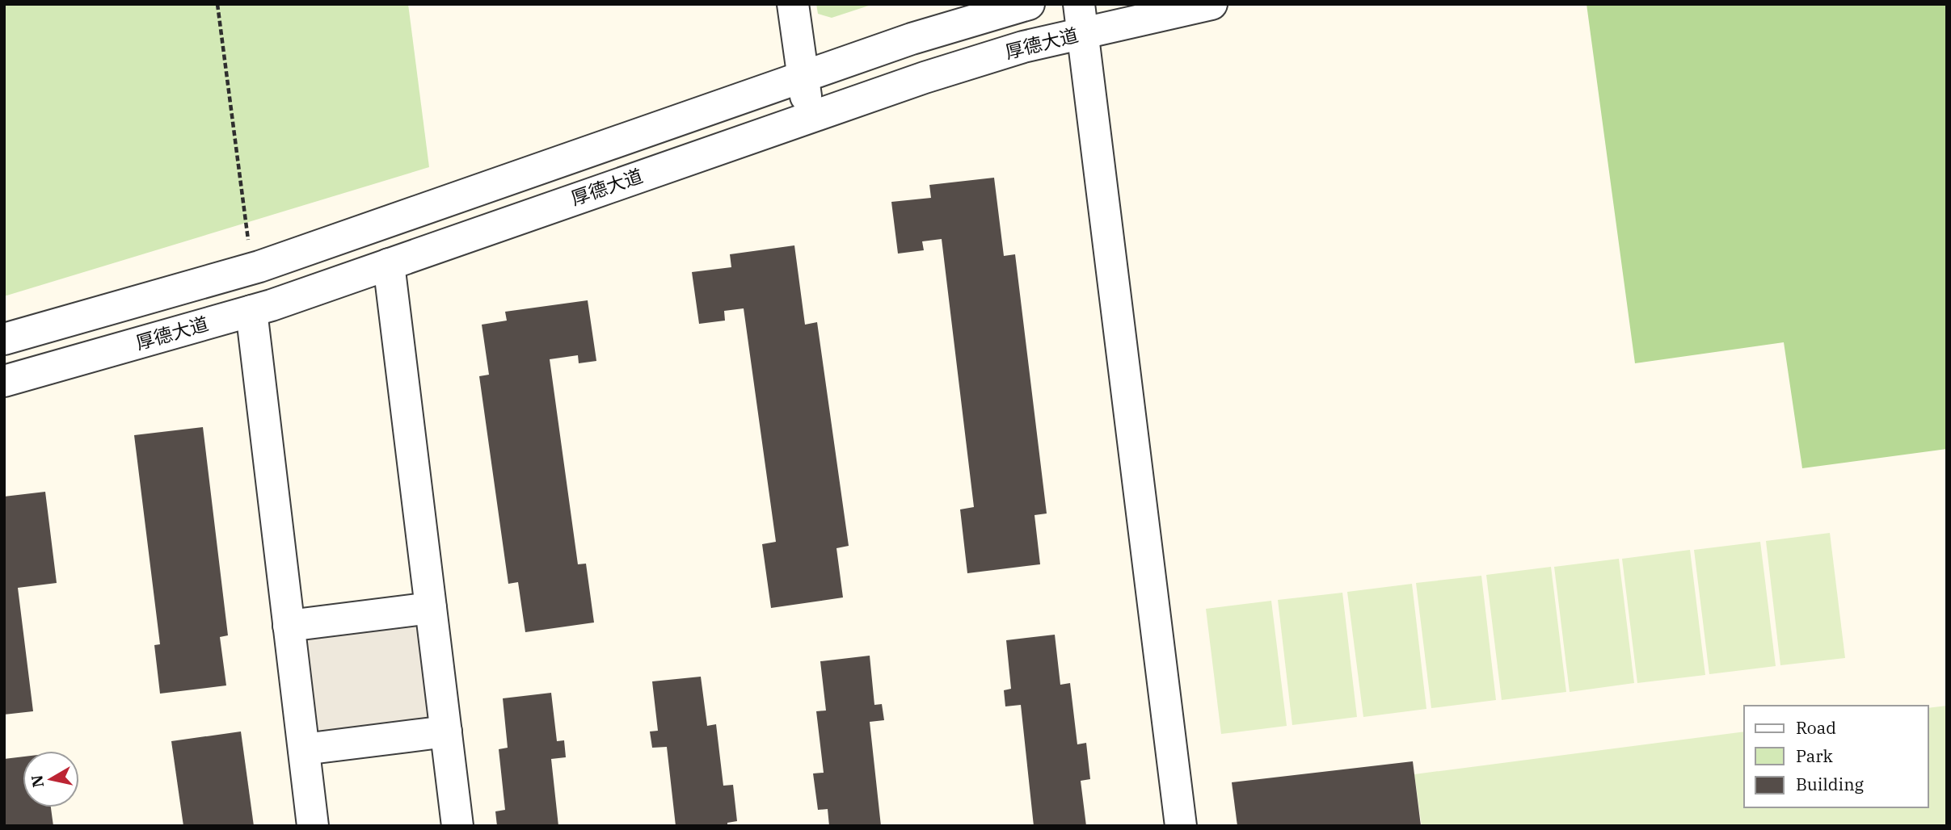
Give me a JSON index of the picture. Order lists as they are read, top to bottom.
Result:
{
  "streets": {
    "lane": ["厚德大道"]
  },
  "legend": ["Road", "Park", "Building"],
  "north": "left"
}
